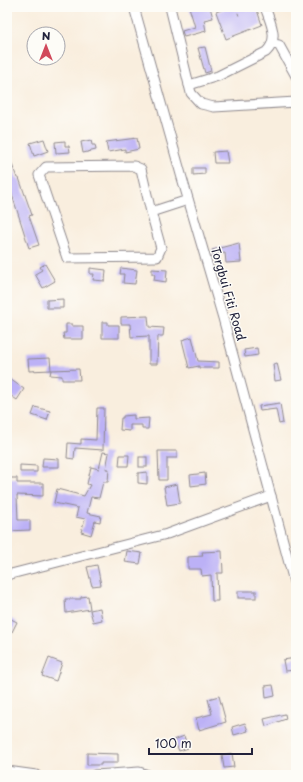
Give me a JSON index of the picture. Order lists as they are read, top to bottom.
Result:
{
  "streets": {
    "street": ["Torgbui Fiti Road"]
  },
  "scale_bar": "100 m",
  "north": "top"
}
